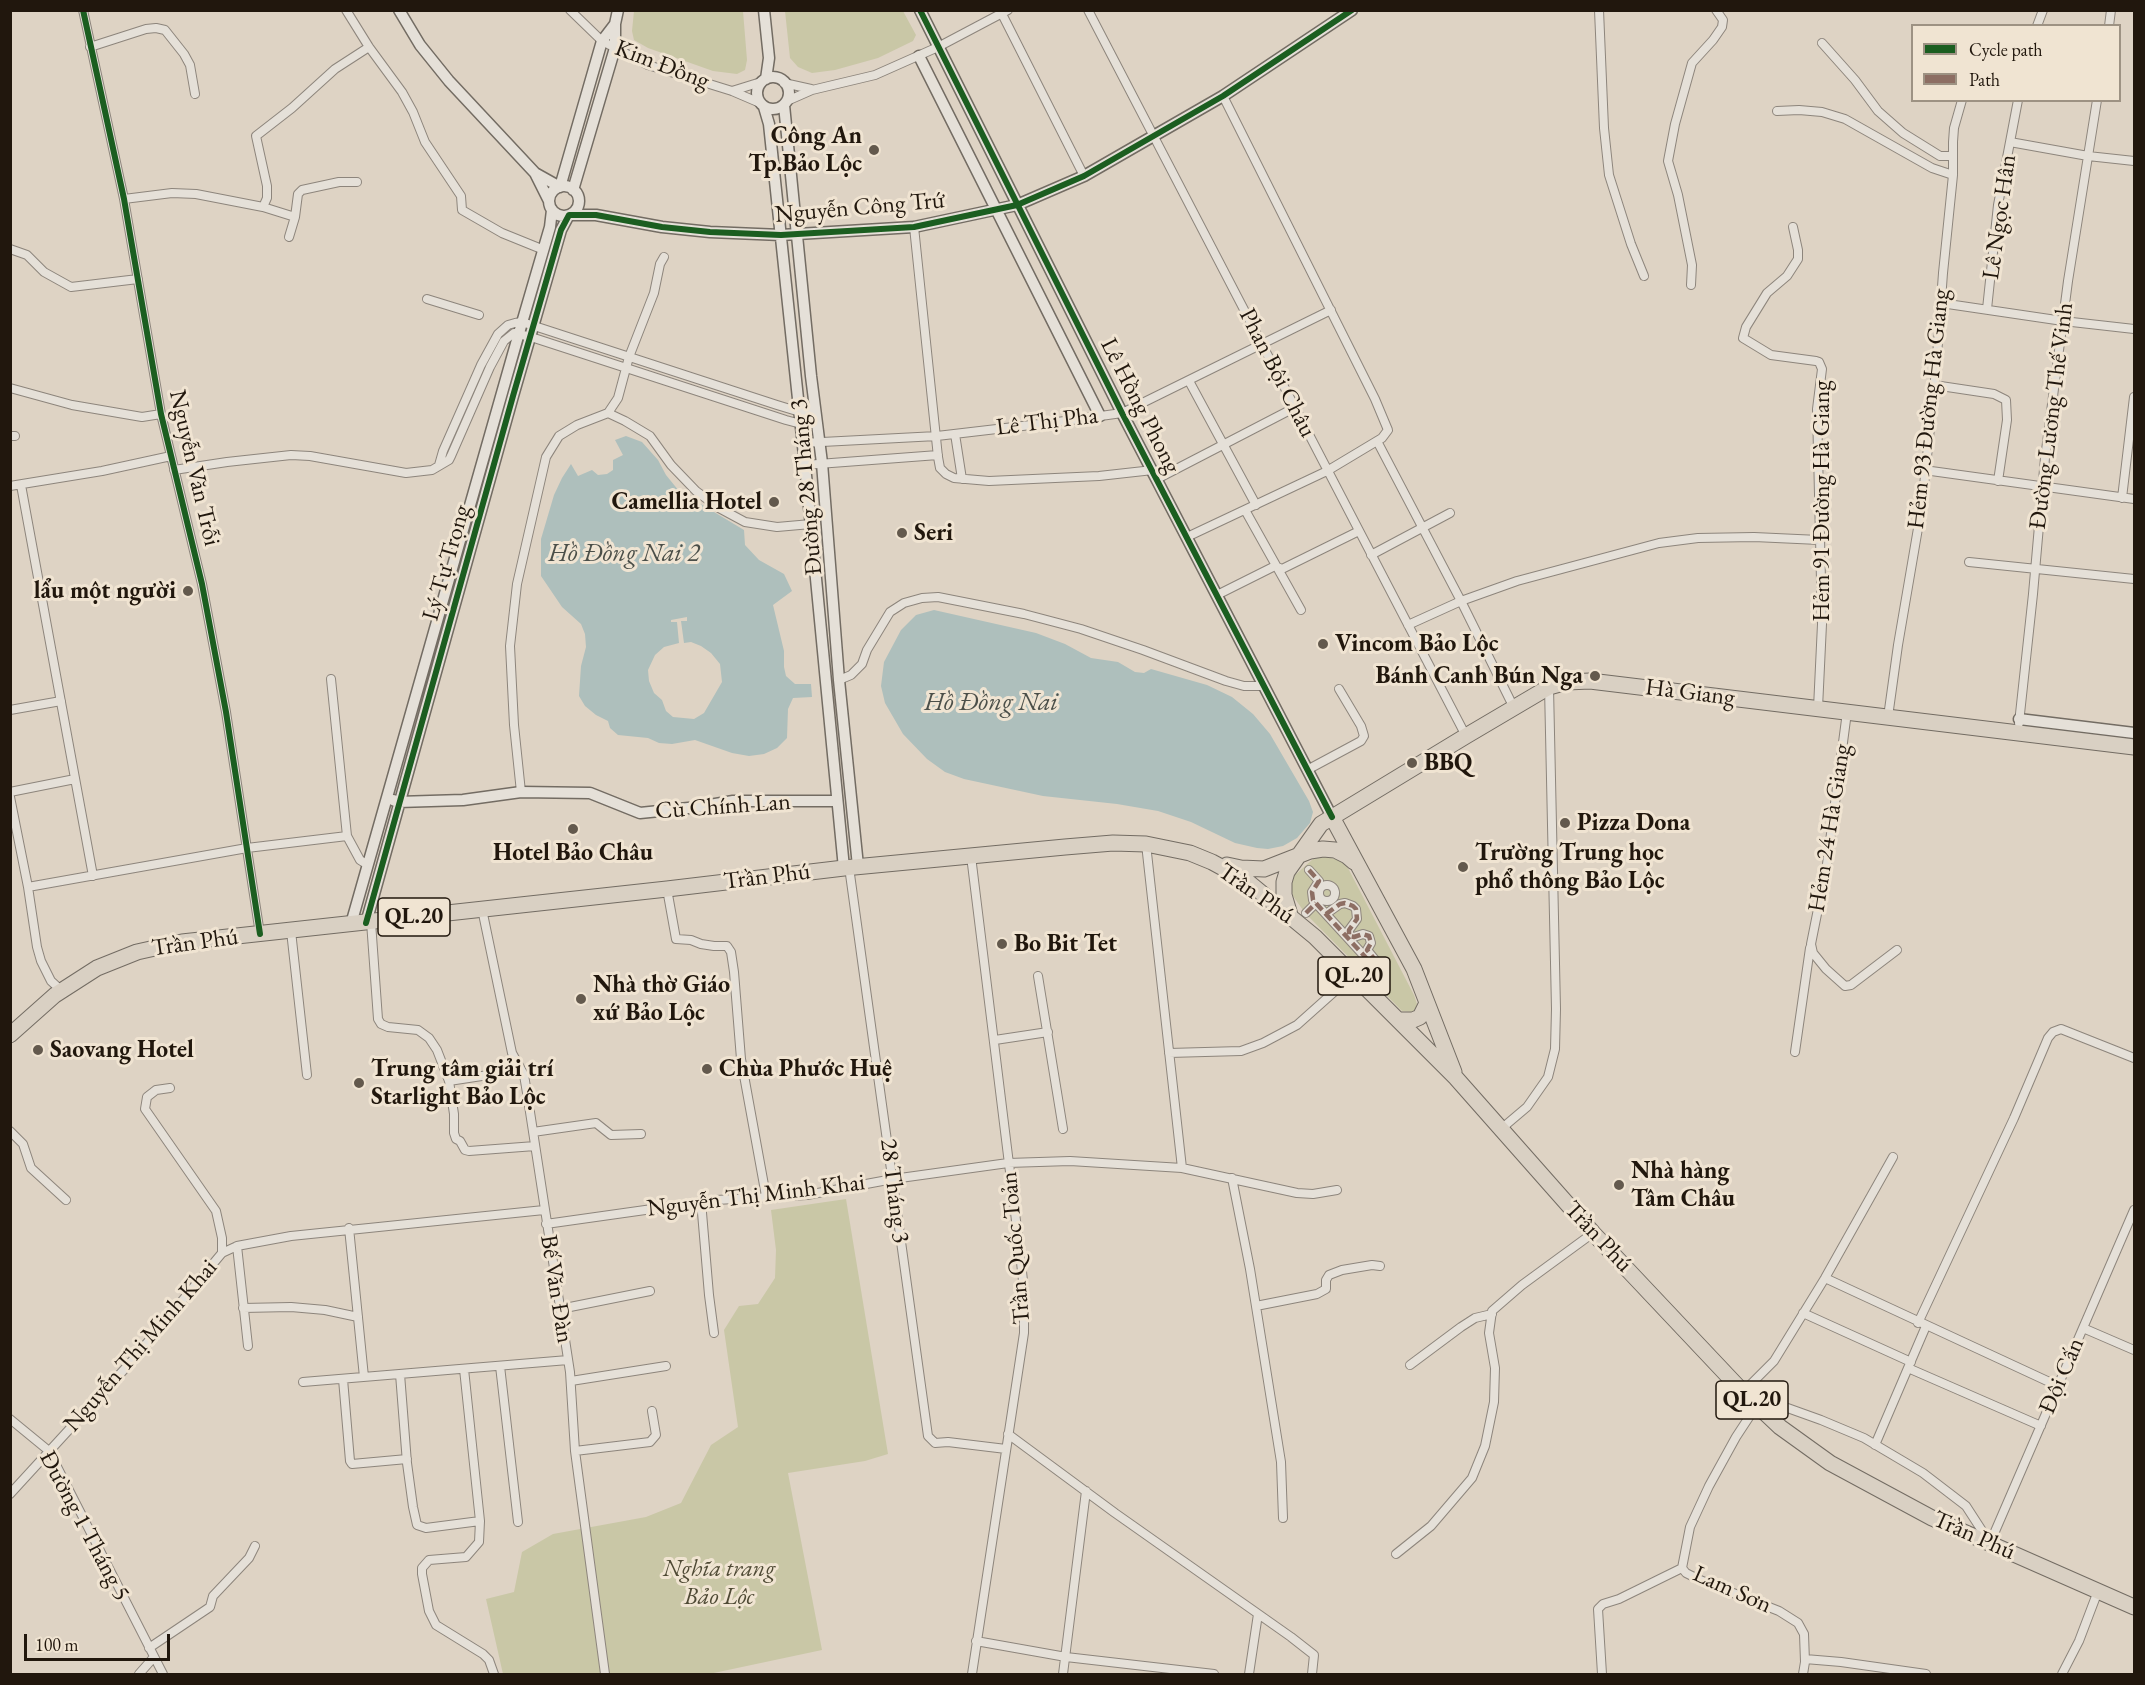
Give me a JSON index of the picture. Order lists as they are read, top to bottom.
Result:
{
  "streets": {
    "highway": [
      "Lê Hồng Phong",
      "Hà Giang",
      "Trần Phú",
      "QL.20"
    ],
    "street": [
      "Kim Đồng",
      "Nguyễn Công Trứ",
      "Lê Ngọc Hân",
      "Phan Bội Châu",
      "Hẻm 93 Đường Hà Giang",
      "Đường Lương Thế Vinh",
      "Lê Thị Pha",
      "Nguyễn Văn Trỗi",
      "Đường 28 Tháng 3",
      "Hẻm 91 Đường Hà Giang",
      "Lý Tự Trọng",
      "Cù Chính Lan",
      "Hẻm 24 Hà Giang",
      "28 Tháng 3",
      "Nguyễn Thị Minh Khai",
      "Trần Quốc Toản",
      "Bế Văn Đàn",
      "Đội Cấn",
      "Đường 1 Tháng 5",
      "Lam Sơn"
    ]
  },
  "crossings": [
    ["Kim Đồng", "Đường 28 Tháng 3"],
    ["Nguyễn Công Trứ", "Phan Bội Châu"],
    ["Nguyễn Công Trứ", "Lê Hồng Phong"],
    ["Nguyễn Công Trứ", "Đường 28 Tháng 3"],
    ["Nguyễn Công Trứ", "Lý Tự Trọng"],
    ["Lê Ngọc Hân", "Đường Lương Thế Vinh"],
    ["Phan Bội Châu", "Lê Thị Pha"],
    ["Phan Bội Châu", "Hà Giang"],
    ["Lê Hồng Phong", "Lê Thị Pha"],
    ["Lê Hồng Phong", "Hà Giang"],
    ["Lê Hồng Phong", "Trần Phú"],
    ["Lê Hồng Phong", "QL.20"],
    ["Hẻm 93 Đường Hà Giang", "Hà Giang"],
    ["Đường Lương Thế Vinh", "Hà Giang"],
    ["Lê Thị Pha", "Đường 28 Tháng 3"],
    ["Nguyễn Văn Trỗi", "Trần Phú"],
    ["Đường 28 Tháng 3", "Cù Chính Lan"],
    ["Đường 28 Tháng 3", "Trần Phú"],
    ["Đường 28 Tháng 3", "28 Tháng 3"],
    ["Hẻm 91 Đường Hà Giang", "Hà Giang"],
    ["Lý Tự Trọng", "Cù Chính Lan"],
    ["Lý Tự Trọng", "Trần Phú"],
    ["Hà Giang", "Hẻm 24 Hà Giang"],
    ["Hà Giang", "Trần Phú"],
    ["Hà Giang", "QL.20"],
    ["Trần Phú", "QL.20"],
    ["Trần Phú", "28 Tháng 3"],
    ["Trần Phú", "Trần Quốc Toản"],
    ["Trần Phú", "Bế Văn Đàn"],
    ["Trần Phú", "Đội Cấn"],
    ["Trần Phú", "Lam Sơn"],
    ["28 Tháng 3", "Nguyễn Thị Minh Khai"],
    ["28 Tháng 3", "Trần Quốc Toản"],
    ["Nguyễn Thị Minh Khai", "Trần Quốc Toản"],
    ["Nguyễn Thị Minh Khai", "Bế Văn Đàn"],
    ["Nguyễn Thị Minh Khai", "Đường 1 Tháng 5"]
  ],
  "water": ["Hồ Đồng Nai 2", "Hồ Đồng Nai"],
  "parks": ["Nghĩa trang Bảo Lộc"],
  "places": [
    "Công An Tp.Bảo Lộc",
    "Camellia Hotel",
    "Seri",
    "lẩu một người",
    "Vincom Bảo Lộc",
    "Bánh Canh Bún Nga",
    "BBQ",
    "Pizza Dona",
    "Hotel Bảo Châu",
    "Trường Trung học phổ thông Bảo Lộc",
    "Bo Bit Tet",
    "Nhà thờ Giáo xứ Bảo Lộc",
    "Saovang Hotel",
    "Chùa Phước Huệ",
    "Trung tâm giải trí Starlight Bảo Lộc",
    "Nhà hàng Tâm Châu"
  ],
  "legend": ["Cycle path", "Path"],
  "scale_bar": "100 m"
}
